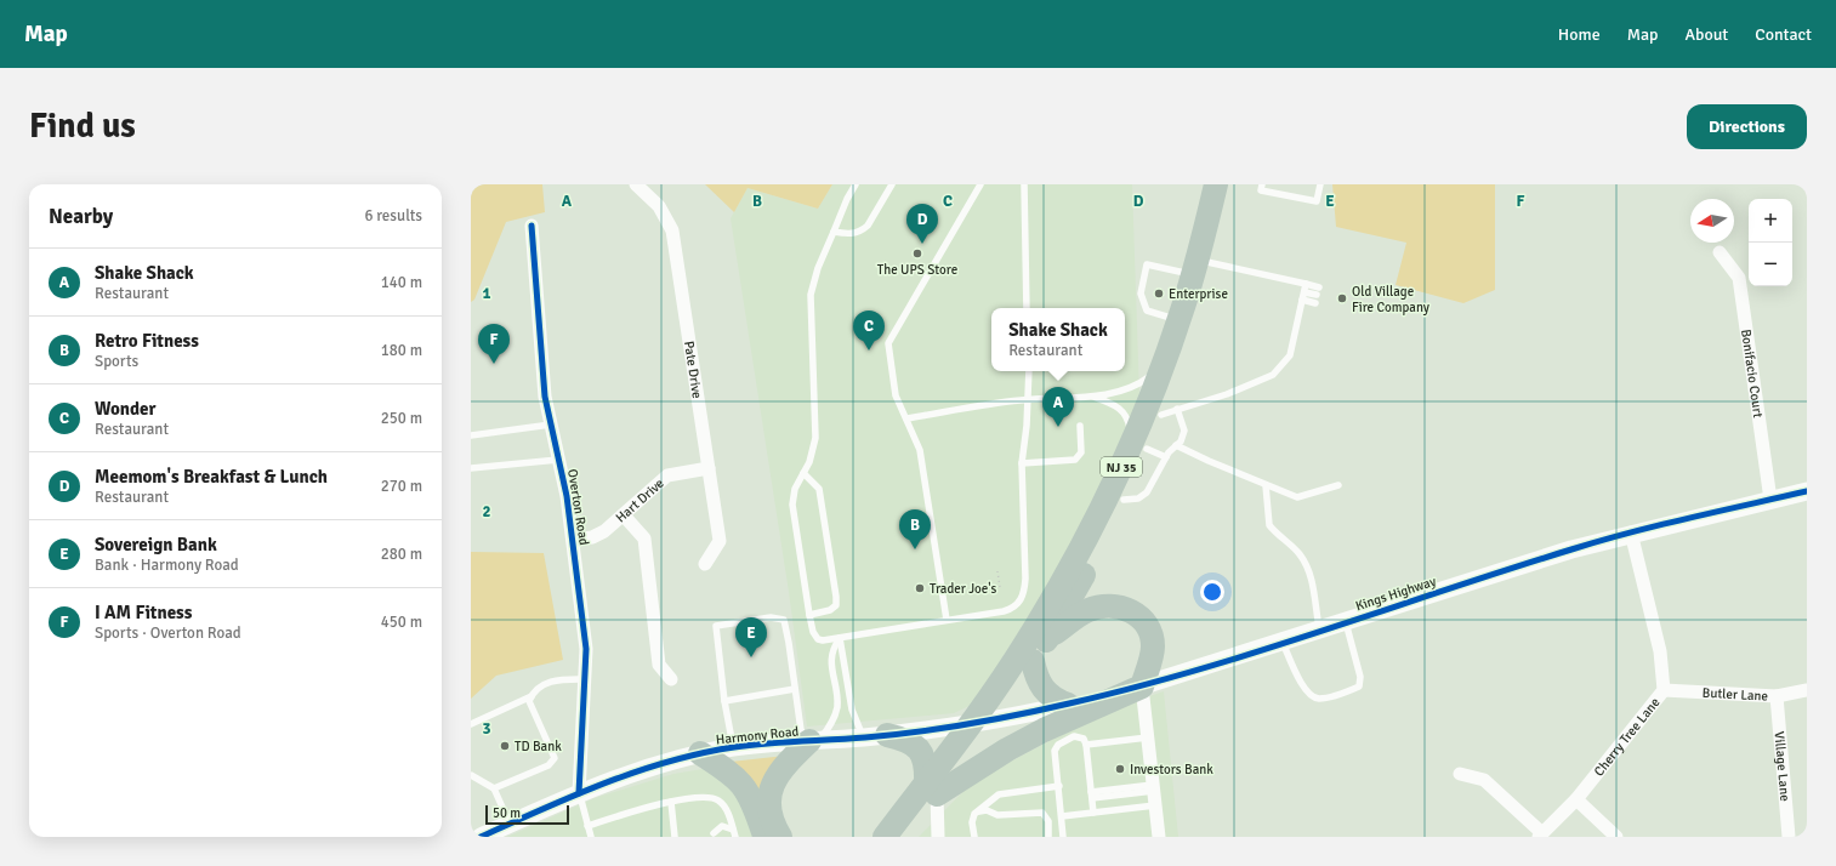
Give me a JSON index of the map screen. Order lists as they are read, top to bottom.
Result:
{
  "streets": {
    "highway": ["NJ 35"],
    "street": [
      "Pate Drive",
      "Bonifacio Court",
      "Hart Drive",
      "Overton Road",
      "Kings Highway",
      "Butler Lane",
      "Harmony Road",
      "Cherry Tree Lane",
      "Village Lane"
    ]
  },
  "crossings": [
    ["Pate Drive", "Hart Drive"],
    ["Bonifacio Court", "Kings Highway"],
    ["NJ 35", "Kings Highway"],
    ["NJ 35", "Harmony Road"],
    ["Hart Drive", "Overton Road"],
    ["Overton Road", "Harmony Road"],
    ["Kings Highway", "Harmony Road"],
    ["Kings Highway", "Cherry Tree Lane"],
    ["Butler Lane", "Cherry Tree Lane"],
    ["Butler Lane", "Village Lane"]
  ],
  "places": [
    "The UPS Store",
    "Enterprise",
    "Old Village Fire Company",
    "Trader Joe's",
    "TD Bank",
    "Investors Bank"
  ],
  "scale_bar": "50 m",
  "north": "left",
  "page": {
    "header": "Map",
    "nav": [
      "Home",
      "Map",
      "About",
      "Contact"
    ],
    "buttons": "Directions",
    "title": "Find us",
    "heading": ["Nearby", "6 results"],
    "map_buttons": ["+", "−"],
    "pins": [
      "D",
      "C",
      "F",
      "A",
      "B",
      "E"
    ],
    "list": [
      {
        "mark": "A",
        "name": "Shake Shack",
        "note": "Restaurant",
        "value": "140 m"
      },
      {
        "mark": "B",
        "name": "Retro Fitness",
        "note": "Sports",
        "value": "180 m"
      },
      {
        "mark": "C",
        "name": "Wonder",
        "note": "Restaurant",
        "value": "250 m"
      },
      {
        "mark": "D",
        "name": "Meemom's Breakfast & Lunch",
        "note": "Restaurant",
        "value": "270 m"
      },
      {
        "mark": "E",
        "name": "Sovereign Bank",
        "note": "Bank · Harmony Road",
        "value": "280 m"
      },
      {
        "mark": "F",
        "name": "I AM Fitness",
        "note": "Sports · Overton Road",
        "value": "450 m"
      }
    ],
    "popup": ["Shake Shack", "Restaurant"],
    "scale": "50 m"
  },
  "grid": {
    "columns": [
      "A",
      "B",
      "C",
      "D",
      "E",
      "F"
    ],
    "rows": ["1", "2", "3"]
  }
}
